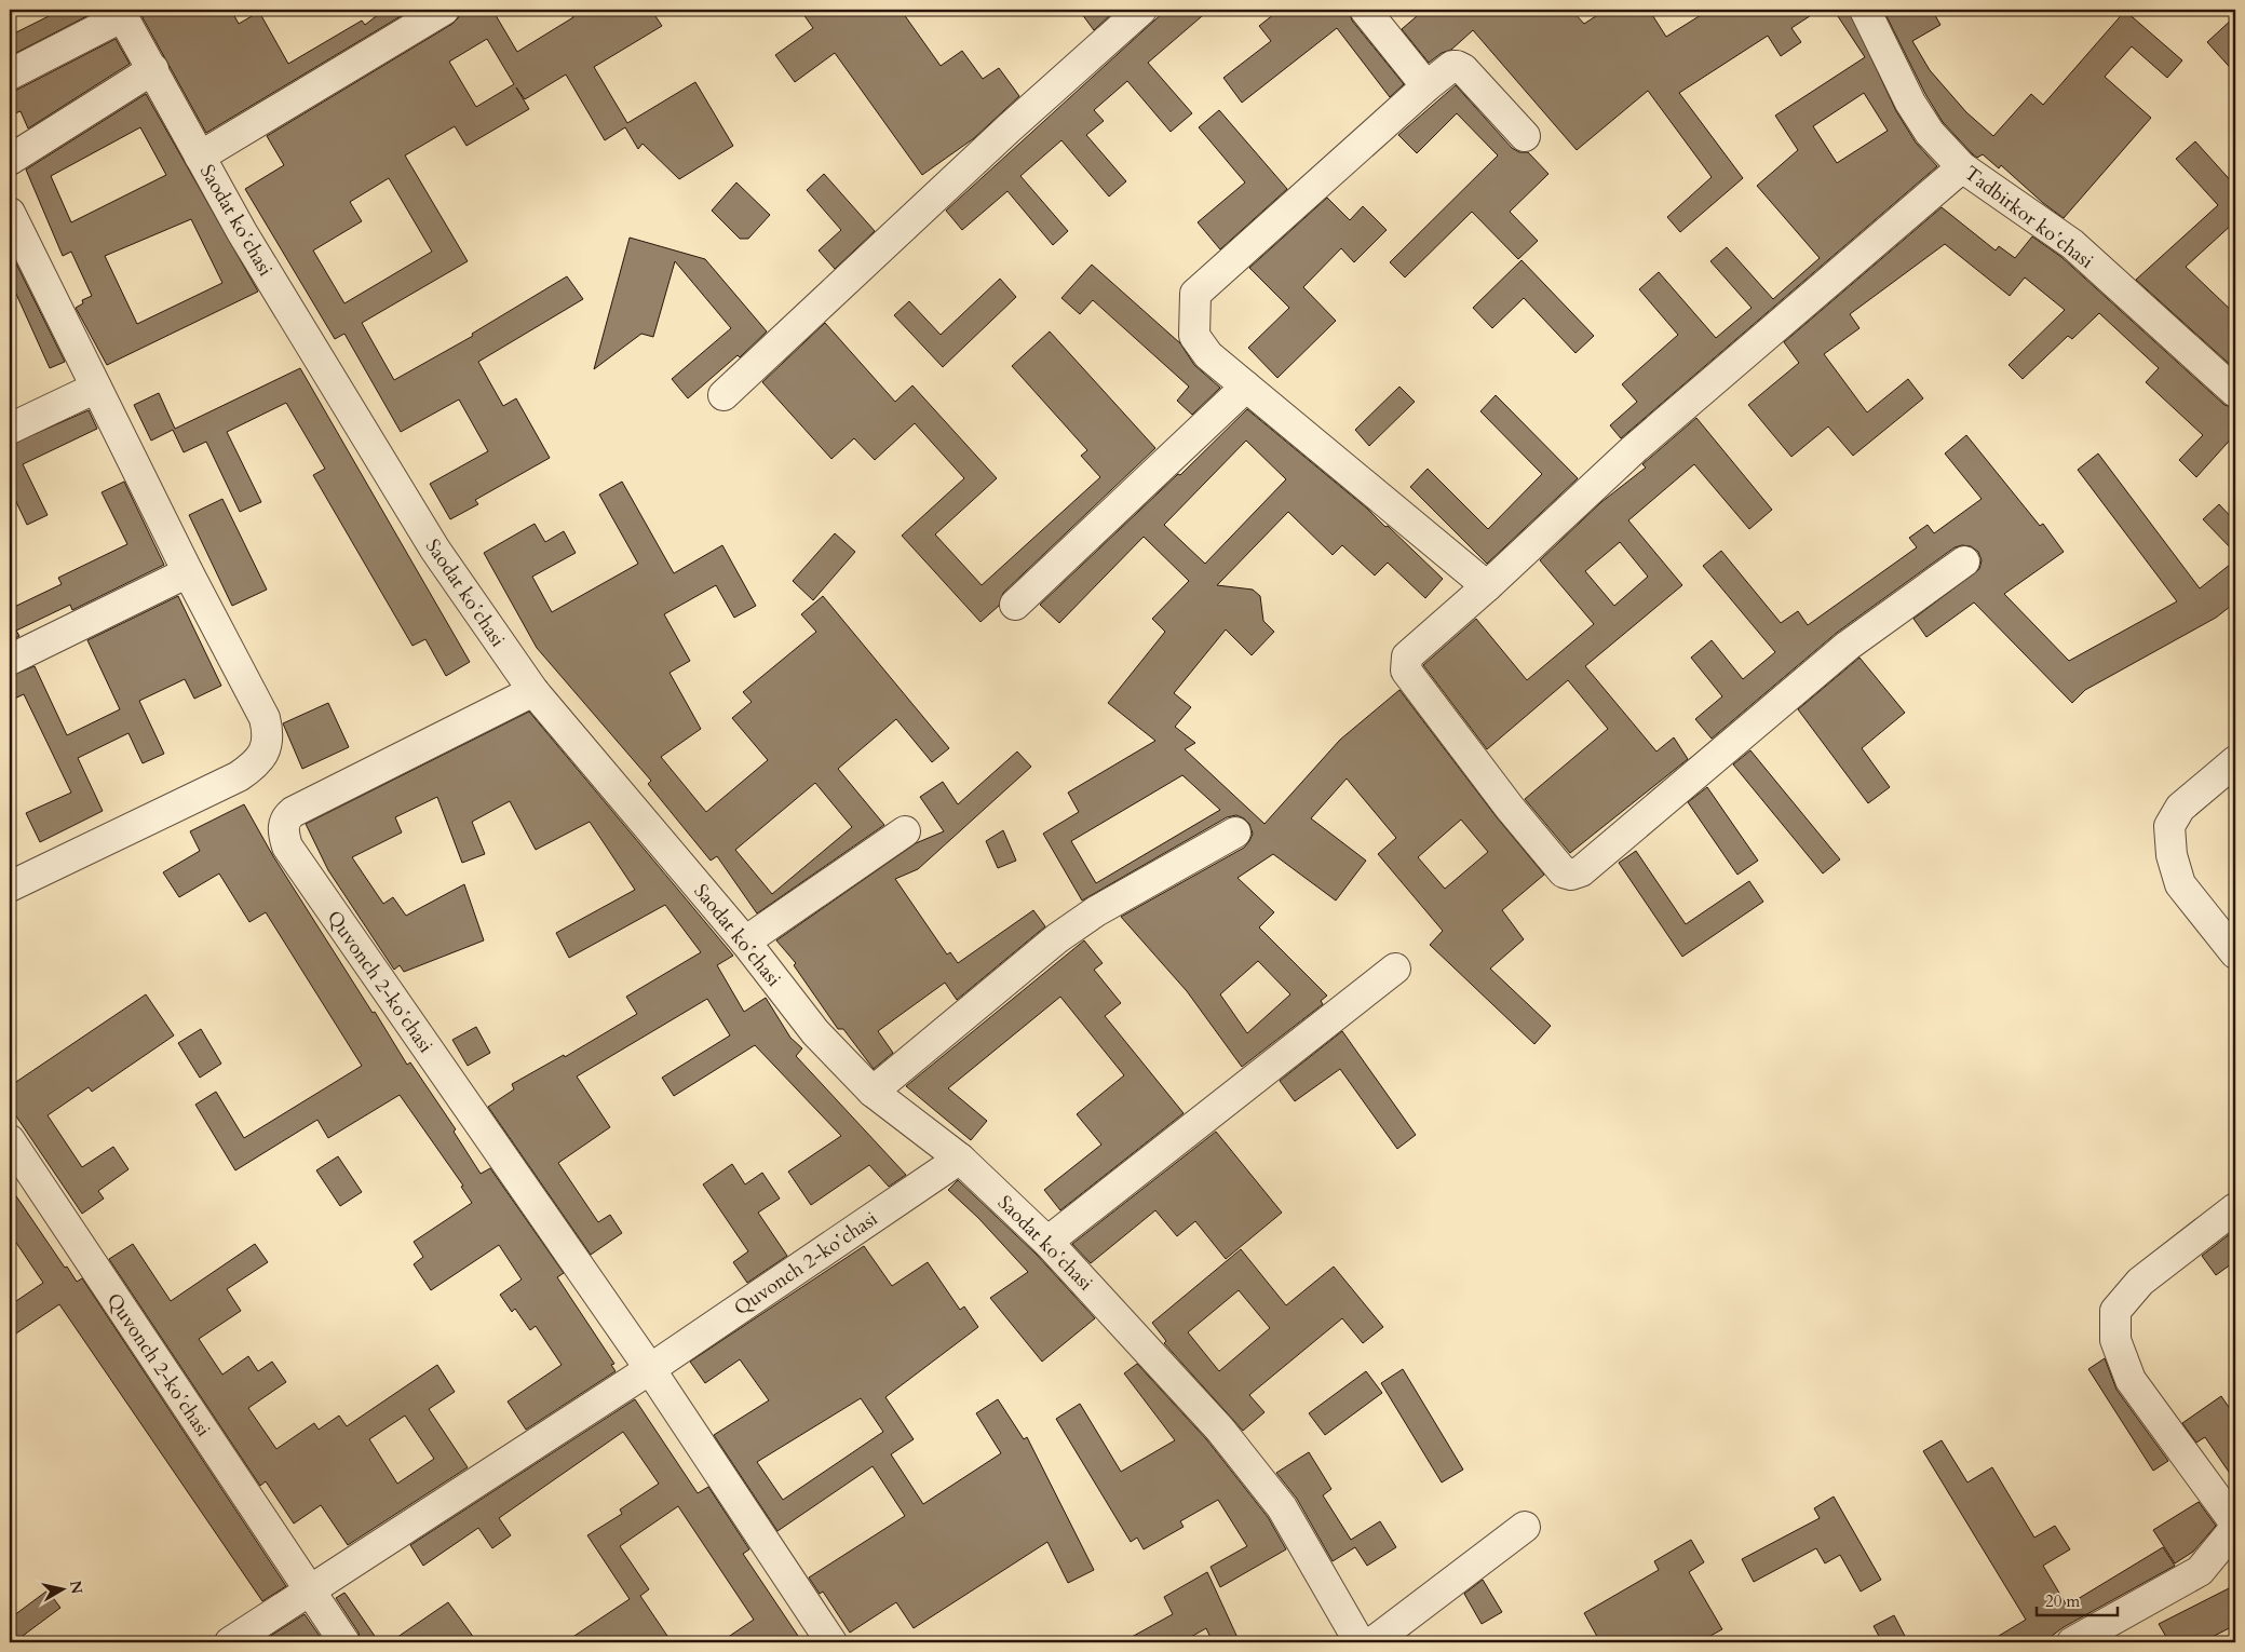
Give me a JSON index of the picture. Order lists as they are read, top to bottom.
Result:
{
  "streets": {
    "street": ["Tadbirkor koʻchasi", "Saodat koʻchasi", "Quvonch 2-koʻchasi"]
  },
  "crossings": [
    ["Saodat koʻchasi", "Quvonch 2-koʻchasi"]
  ],
  "scale_bar": "20 m",
  "north": "right"
}
